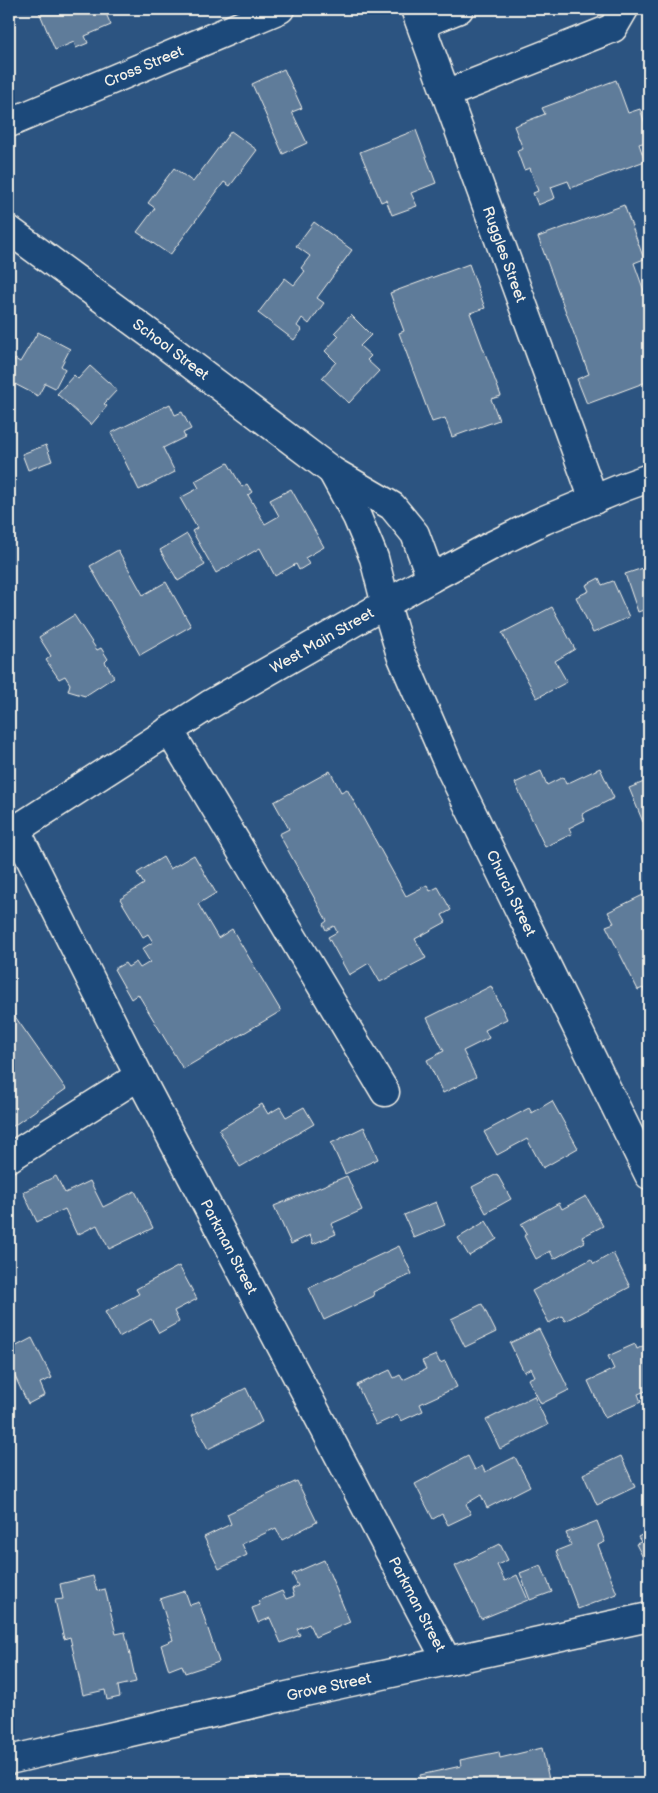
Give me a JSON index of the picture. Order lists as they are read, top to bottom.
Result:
{
  "streets": {
    "street": [
      "Cross Street",
      "Ruggles Street",
      "School Street",
      "West Main Street",
      "Church Street",
      "Parkman Street",
      "Grove Street"
    ]
  },
  "crossings": [
    ["Ruggles Street", "West Main Street"],
    ["School Street", "West Main Street"],
    ["School Street", "Church Street"],
    ["West Main Street", "Church Street"],
    ["West Main Street", "Parkman Street"],
    ["Parkman Street", "Grove Street"]
  ]
}
